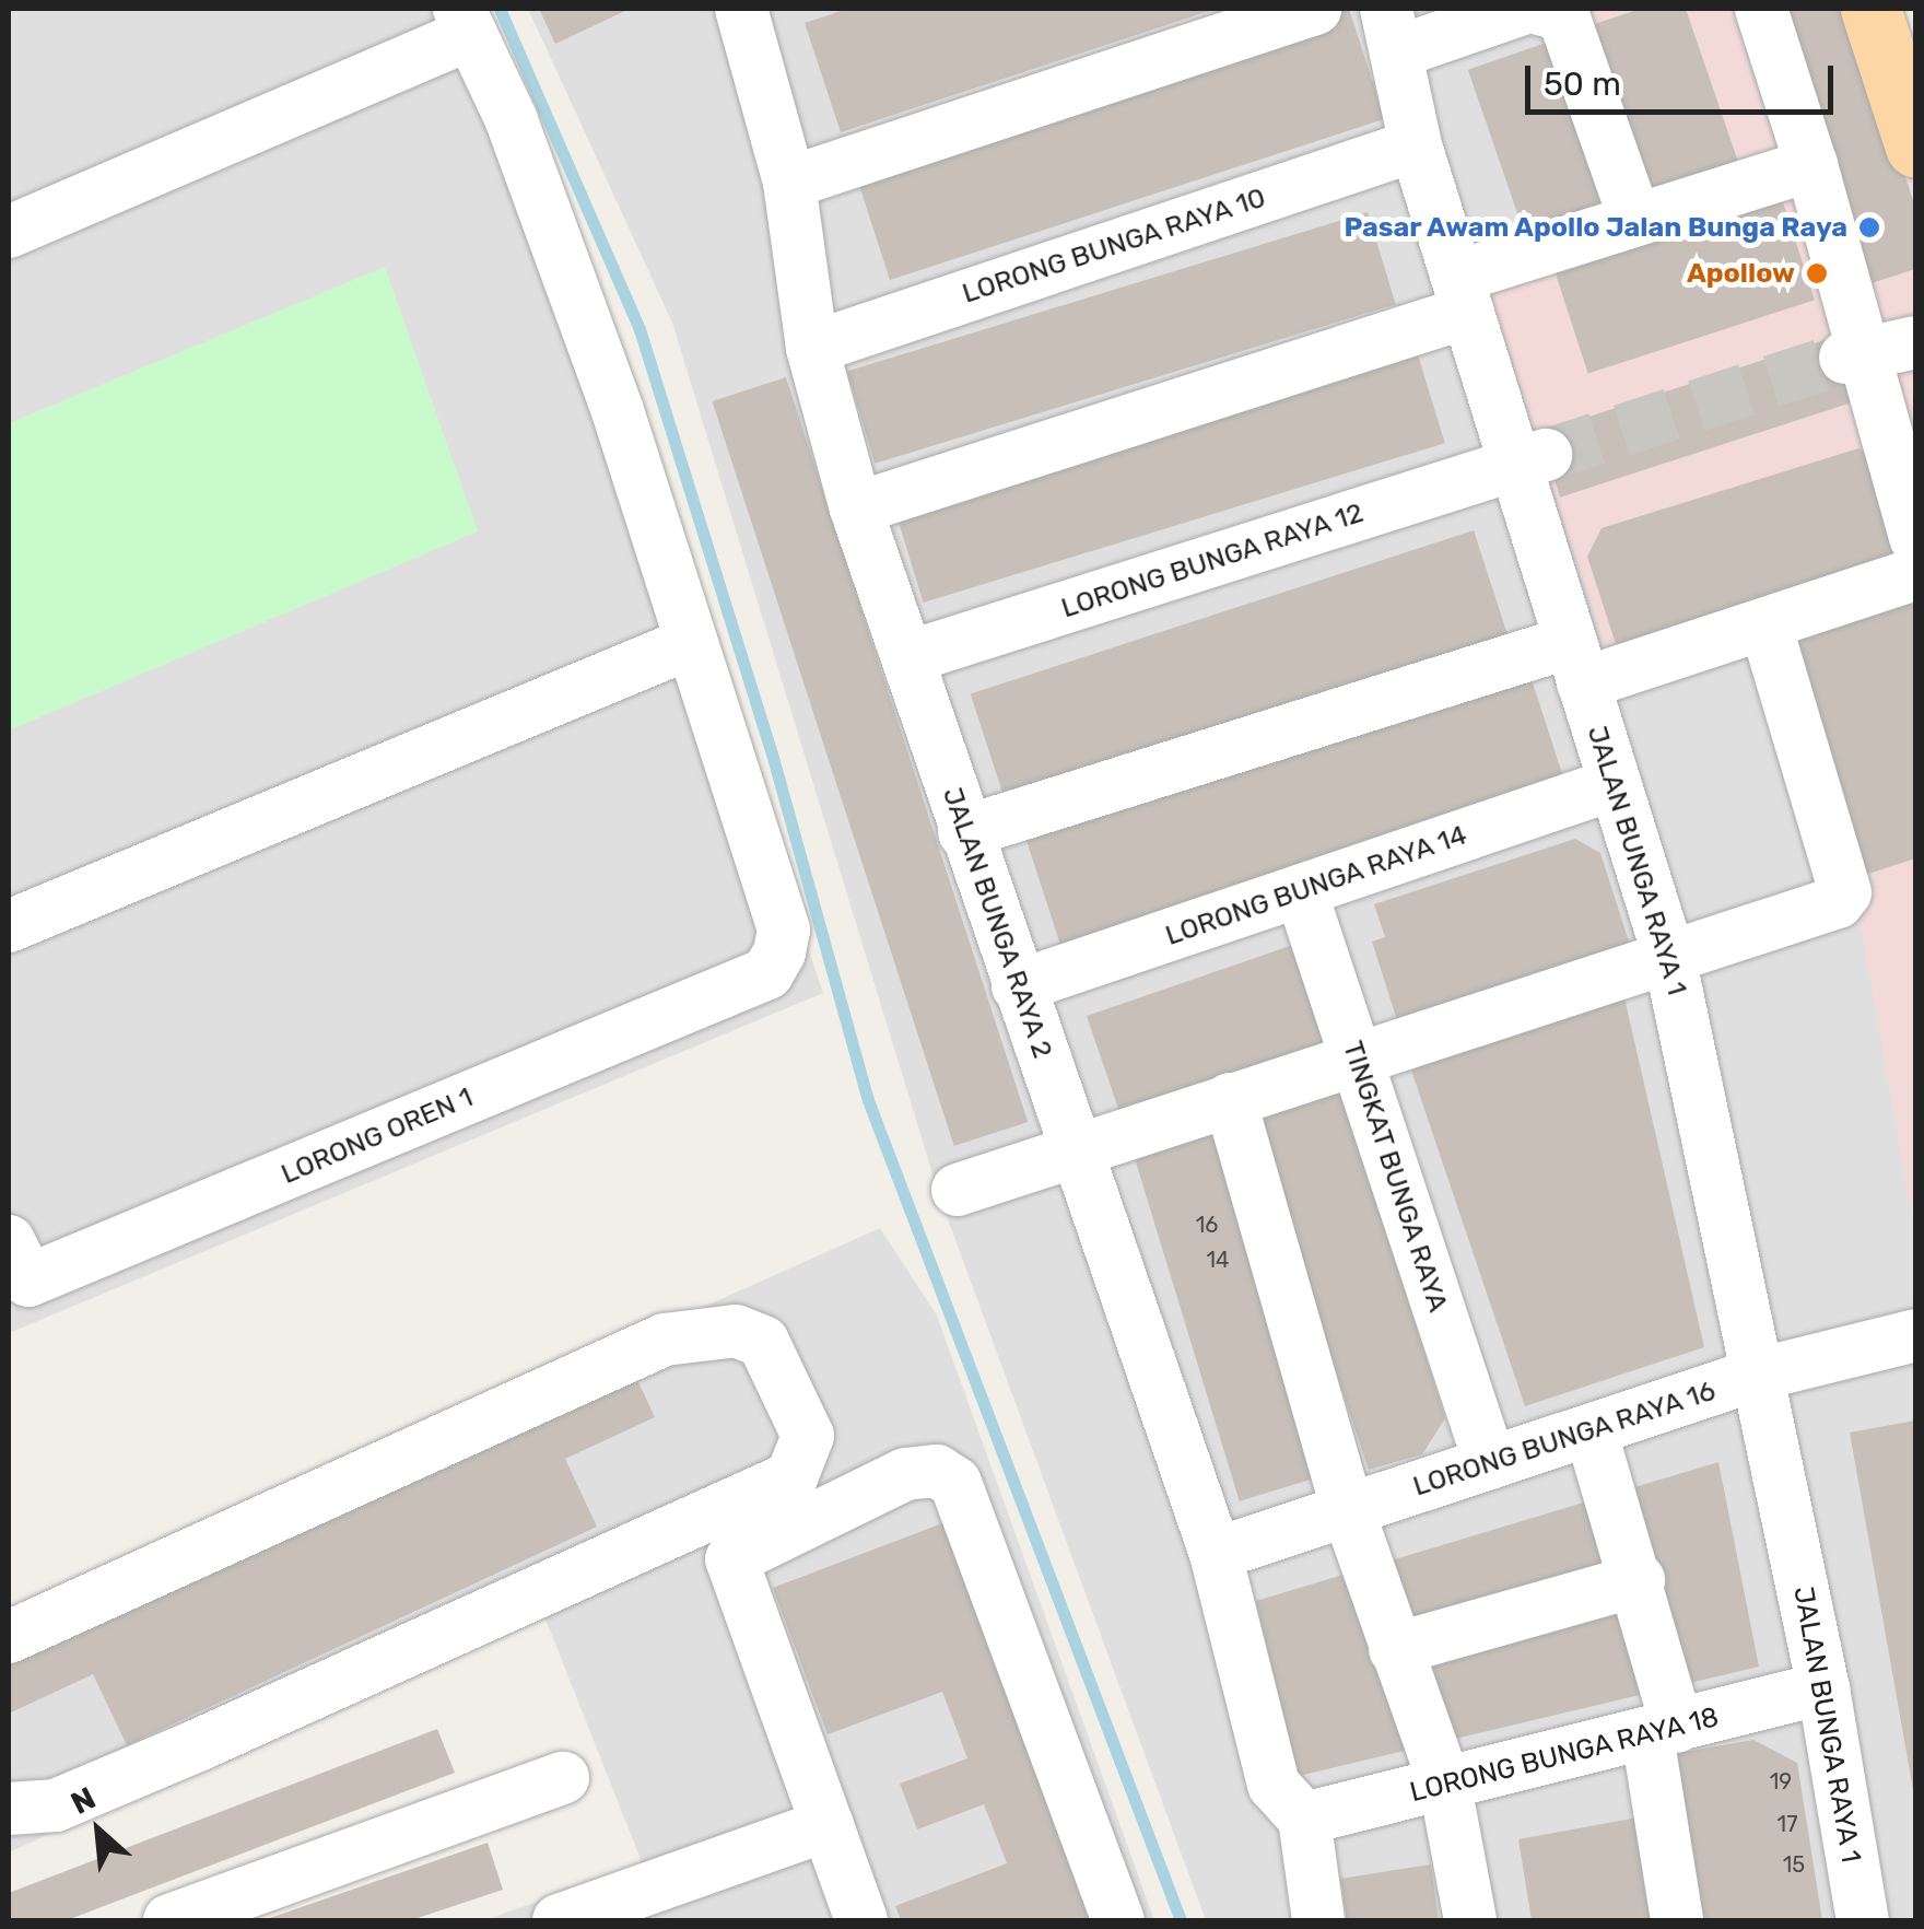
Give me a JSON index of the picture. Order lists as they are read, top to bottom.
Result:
{
  "streets": {
    "street": [
      "LORONG BUNGA RAYA 10",
      "LORONG BUNGA RAYA 12",
      "JALAN BUNGA RAYA 1",
      "LORONG BUNGA RAYA 14",
      "JALAN BUNGA RAYA 2",
      "LORONG OREN 1",
      "TINGKAT BUNGA RAYA",
      "LORONG BUNGA RAYA 16",
      "LORONG BUNGA RAYA 18"
    ]
  },
  "crossings": [
    ["LORONG BUNGA RAYA 10", "JALAN BUNGA RAYA 1"],
    ["LORONG BUNGA RAYA 10", "JALAN BUNGA RAYA 2"],
    ["LORONG BUNGA RAYA 12", "JALAN BUNGA RAYA 1"],
    ["LORONG BUNGA RAYA 12", "JALAN BUNGA RAYA 2"],
    ["JALAN BUNGA RAYA 1", "LORONG BUNGA RAYA 14"],
    ["JALAN BUNGA RAYA 1", "LORONG BUNGA RAYA 16"],
    ["JALAN BUNGA RAYA 1", "LORONG BUNGA RAYA 18"],
    ["LORONG BUNGA RAYA 14", "JALAN BUNGA RAYA 2"],
    ["LORONG BUNGA RAYA 14", "TINGKAT BUNGA RAYA"],
    ["JALAN BUNGA RAYA 2", "LORONG BUNGA RAYA 16"],
    ["JALAN BUNGA RAYA 2", "LORONG BUNGA RAYA 18"],
    ["TINGKAT BUNGA RAYA", "LORONG BUNGA RAYA 16"]
  ],
  "places": ["Pasar Awam Apollo Jalan Bunga Raya", "Apollow"],
  "house_numbers": [
    "16",
    "14",
    "19",
    "17",
    "15"
  ],
  "scale_bar": "50 m",
  "north": "top left"
}
